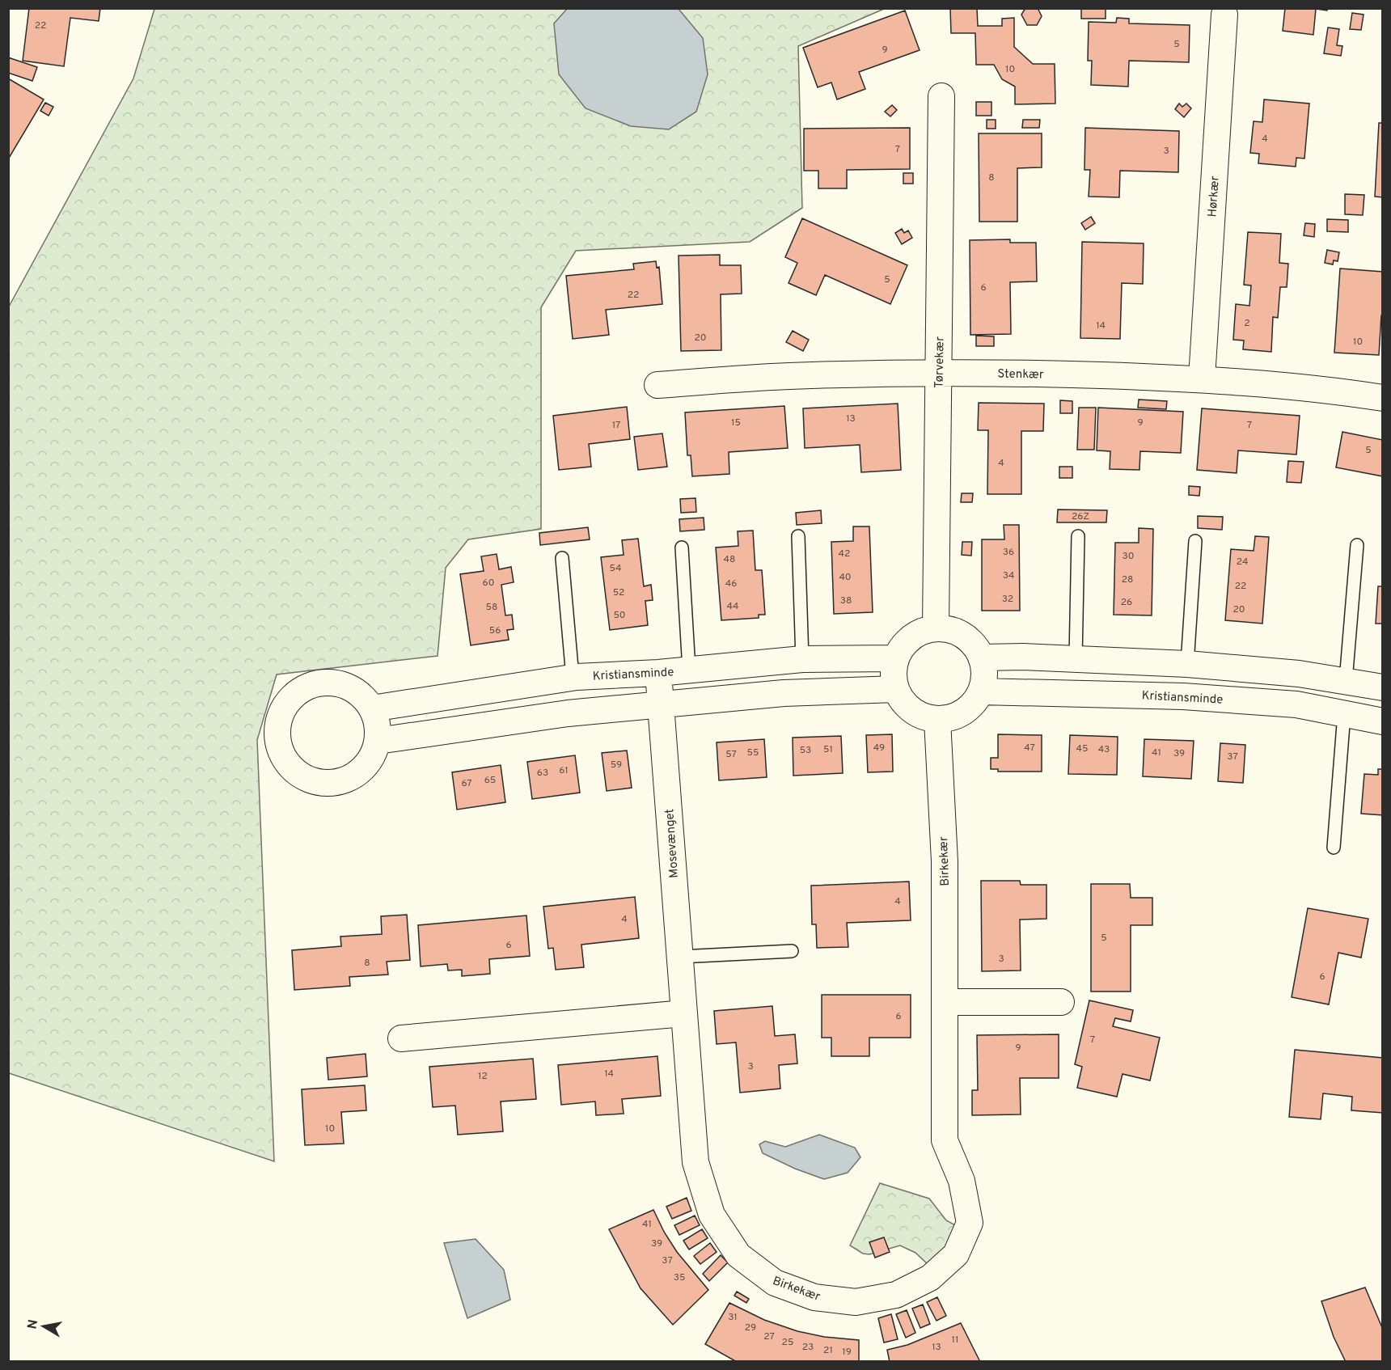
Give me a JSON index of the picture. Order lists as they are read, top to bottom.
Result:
{
  "streets": {
    "street": [
      "Hørkær",
      "Tørvekær",
      "Stenkær",
      "Kristiansminde",
      "Mosevænget",
      "Birkekær"
    ]
  },
  "crossings": [
    ["Hørkær", "Stenkær"],
    ["Tørvekær", "Stenkær"],
    ["Tørvekær", "Kristiansminde"],
    ["Tørvekær", "Birkekær"],
    ["Kristiansminde", "Mosevænget"],
    ["Kristiansminde", "Birkekær"],
    ["Mosevænget", "Birkekær"]
  ],
  "house_numbers": [
    "22",
    "5",
    "9",
    "10",
    "4",
    "7",
    "3",
    "8",
    "5",
    "6",
    "22",
    "2",
    "14",
    "20",
    "10",
    "13",
    "15",
    "9",
    "17",
    "7",
    "5",
    "4",
    "26Z",
    "36",
    "42",
    "30",
    "48",
    "24",
    "54",
    "34",
    "40",
    "28",
    "60",
    "46",
    "22",
    "52",
    "32",
    "38",
    "26",
    "44",
    "58",
    "20",
    "50",
    "56",
    "49",
    "47",
    "45",
    "51",
    "43",
    "53",
    "55",
    "41",
    "39",
    "57",
    "37",
    "59",
    "61",
    "63",
    "65",
    "67",
    "4",
    "4",
    "5",
    "6",
    "3",
    "8",
    "6",
    "6",
    "7",
    "9",
    "3",
    "14",
    "12",
    "10",
    "41",
    "39",
    "37",
    "35",
    "31",
    "29",
    "27",
    "11",
    "25",
    "23",
    "13",
    "21",
    "19"
  ],
  "north": "left"
}
